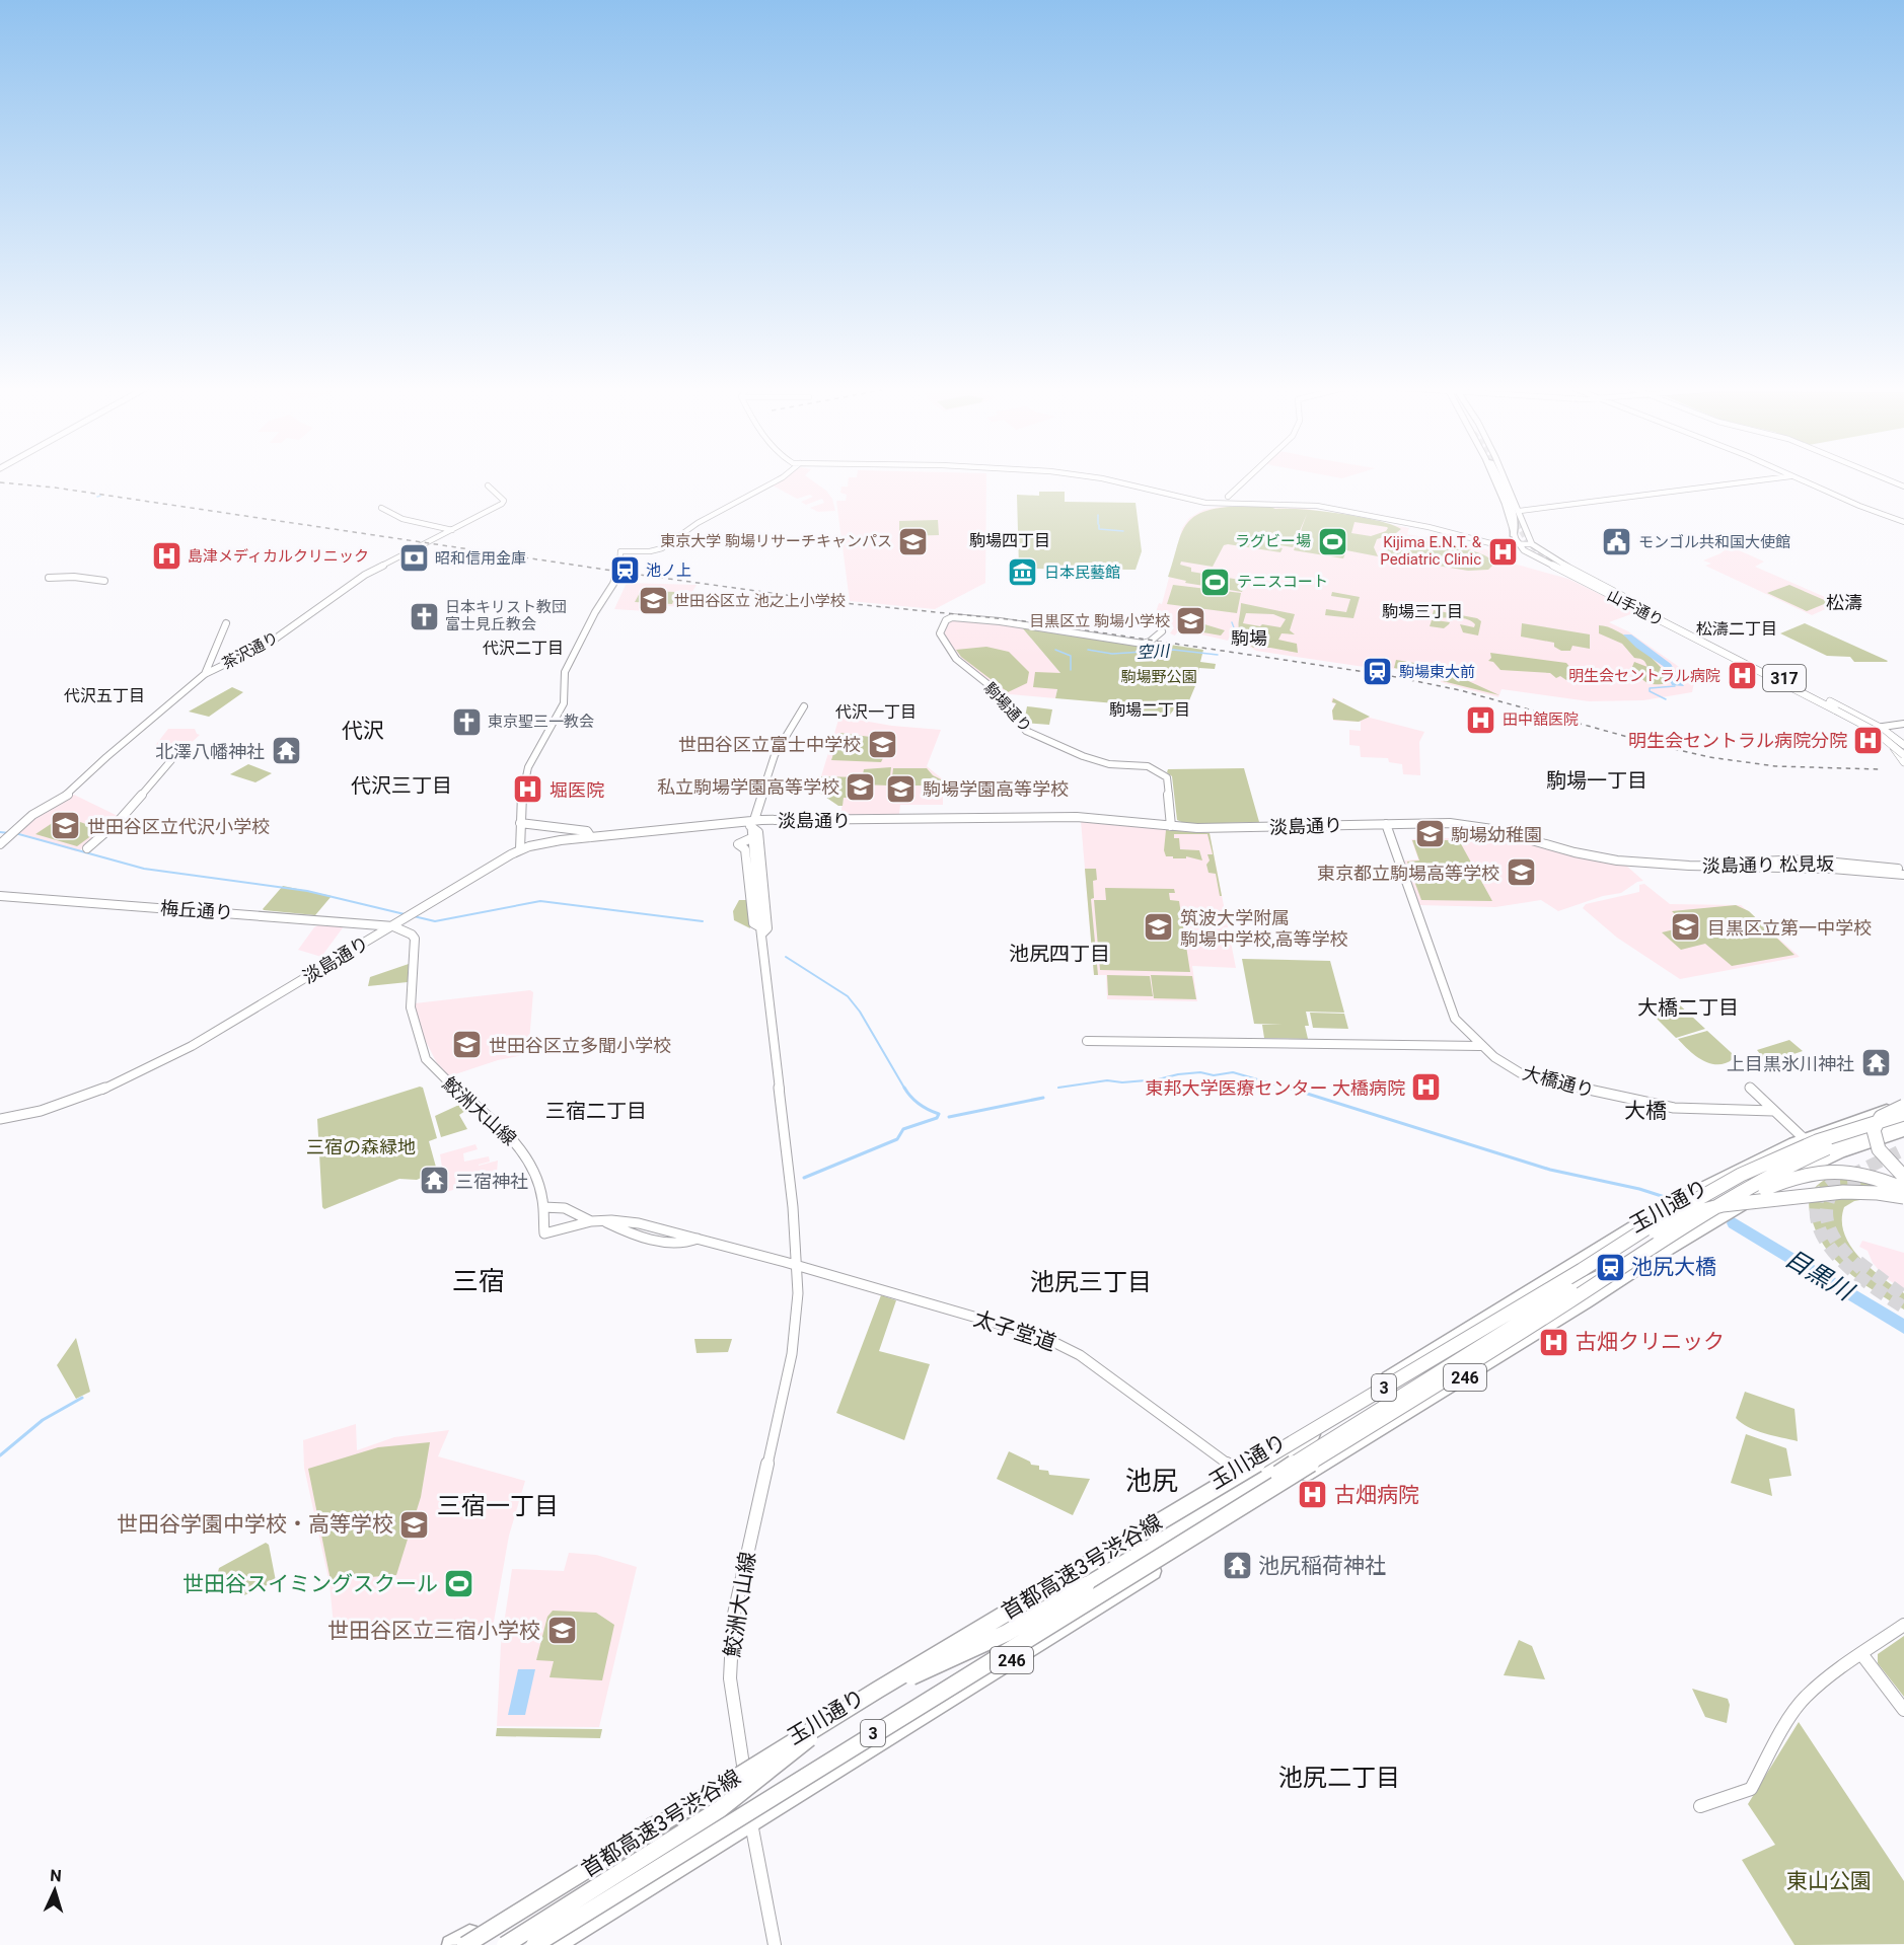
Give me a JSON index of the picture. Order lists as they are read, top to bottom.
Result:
{
  "streets": {
    "highway": [
      "玉川通り",
      "246",
      "3",
      "首都高速3号渋谷線"
    ],
    "main road": ["山手通り", "317"],
    "street": [
      "茶沢通り",
      "駒場通り",
      "淡島通り",
      "淡島通り 松見坂",
      "梅丘通り",
      "大橋通り",
      "鮫洲大山線",
      "太子堂道"
    ]
  },
  "crossings": [
    ["山手通り", "317"],
    ["駒場通り", "淡島通り"],
    ["淡島通り", "淡島通り 松見坂"],
    ["淡島通り", "梅丘通り"],
    ["淡島通り", "大橋通り"],
    ["淡島通り", "鮫洲大山線"],
    ["梅丘通り", "鮫洲大山線"],
    ["鮫洲大山線", "玉川通り"],
    ["鮫洲大山線", "太子堂道"],
    ["玉川通り", "太子堂道"],
    ["玉川通り", "首都高速3号渋谷線"]
  ],
  "districts": [
    "駒場四丁目",
    "松濤",
    "駒場三丁目",
    "松濤二丁目",
    "駒場",
    "代沢二丁目",
    "代沢五丁目",
    "駒場二丁目",
    "代沢一丁目",
    "代沢",
    "駒場一丁目",
    "代沢三丁目",
    "池尻四丁目",
    "大橋二丁目",
    "三宿二丁目",
    "大橋",
    "三宿",
    "池尻三丁目",
    "池尻",
    "三宿一丁目",
    "池尻二丁目"
  ],
  "water": ["空川", "目黒川"],
  "parks": ["駒場野公園", "三宿の森緑地", "東山公園"],
  "places": {
    "school or university": [
      "東京大学 駒場リサーチキャンパス",
      "世田谷区立 池之上小学校",
      "目黒区立 駒場小学校",
      "世田谷区立富士中学校",
      "私立駒場学園高等学校",
      "駒場学園高等学校",
      "世田谷区立代沢小学校",
      "駒場幼稚園",
      "東京都立駒場高等学校",
      "筑波大学附属 駒場中学校,高等学校",
      "目黒区立第一中学校",
      "世田谷区立多聞小学校",
      "世田谷学園中学校・高等学校",
      "世田谷区立三宿小学校"
    ],
    "sports": ["ラグビー場", "テニスコート", "世田谷スイミングスクール"],
    "public building": ["モンゴル共和国大使館"],
    "hospital": [
      "Kijima E.N.T. & Pediatric Clinic",
      "島津メディカルクリニック",
      "明生会セントラル病院",
      "田中舘医院",
      "明生会セントラル病院分院",
      "堀医院",
      "東邦大学医療センター 大橋病院",
      "古畑クリニック",
      "古畑病院"
    ],
    "bank": ["昭和信用金庫"],
    "station": ["池ノ上", "駒場東大前", "池尻大橋"],
    "museum": ["日本民藝館"],
    "church": ["日本キリスト教団 富士見丘教会", "東京聖三一教会"],
    "temple": [
      "北澤八幡神社",
      "上目黒氷川神社",
      "三宿神社",
      "池尻稲荷神社"
    ]
  },
  "north": "top"
}
